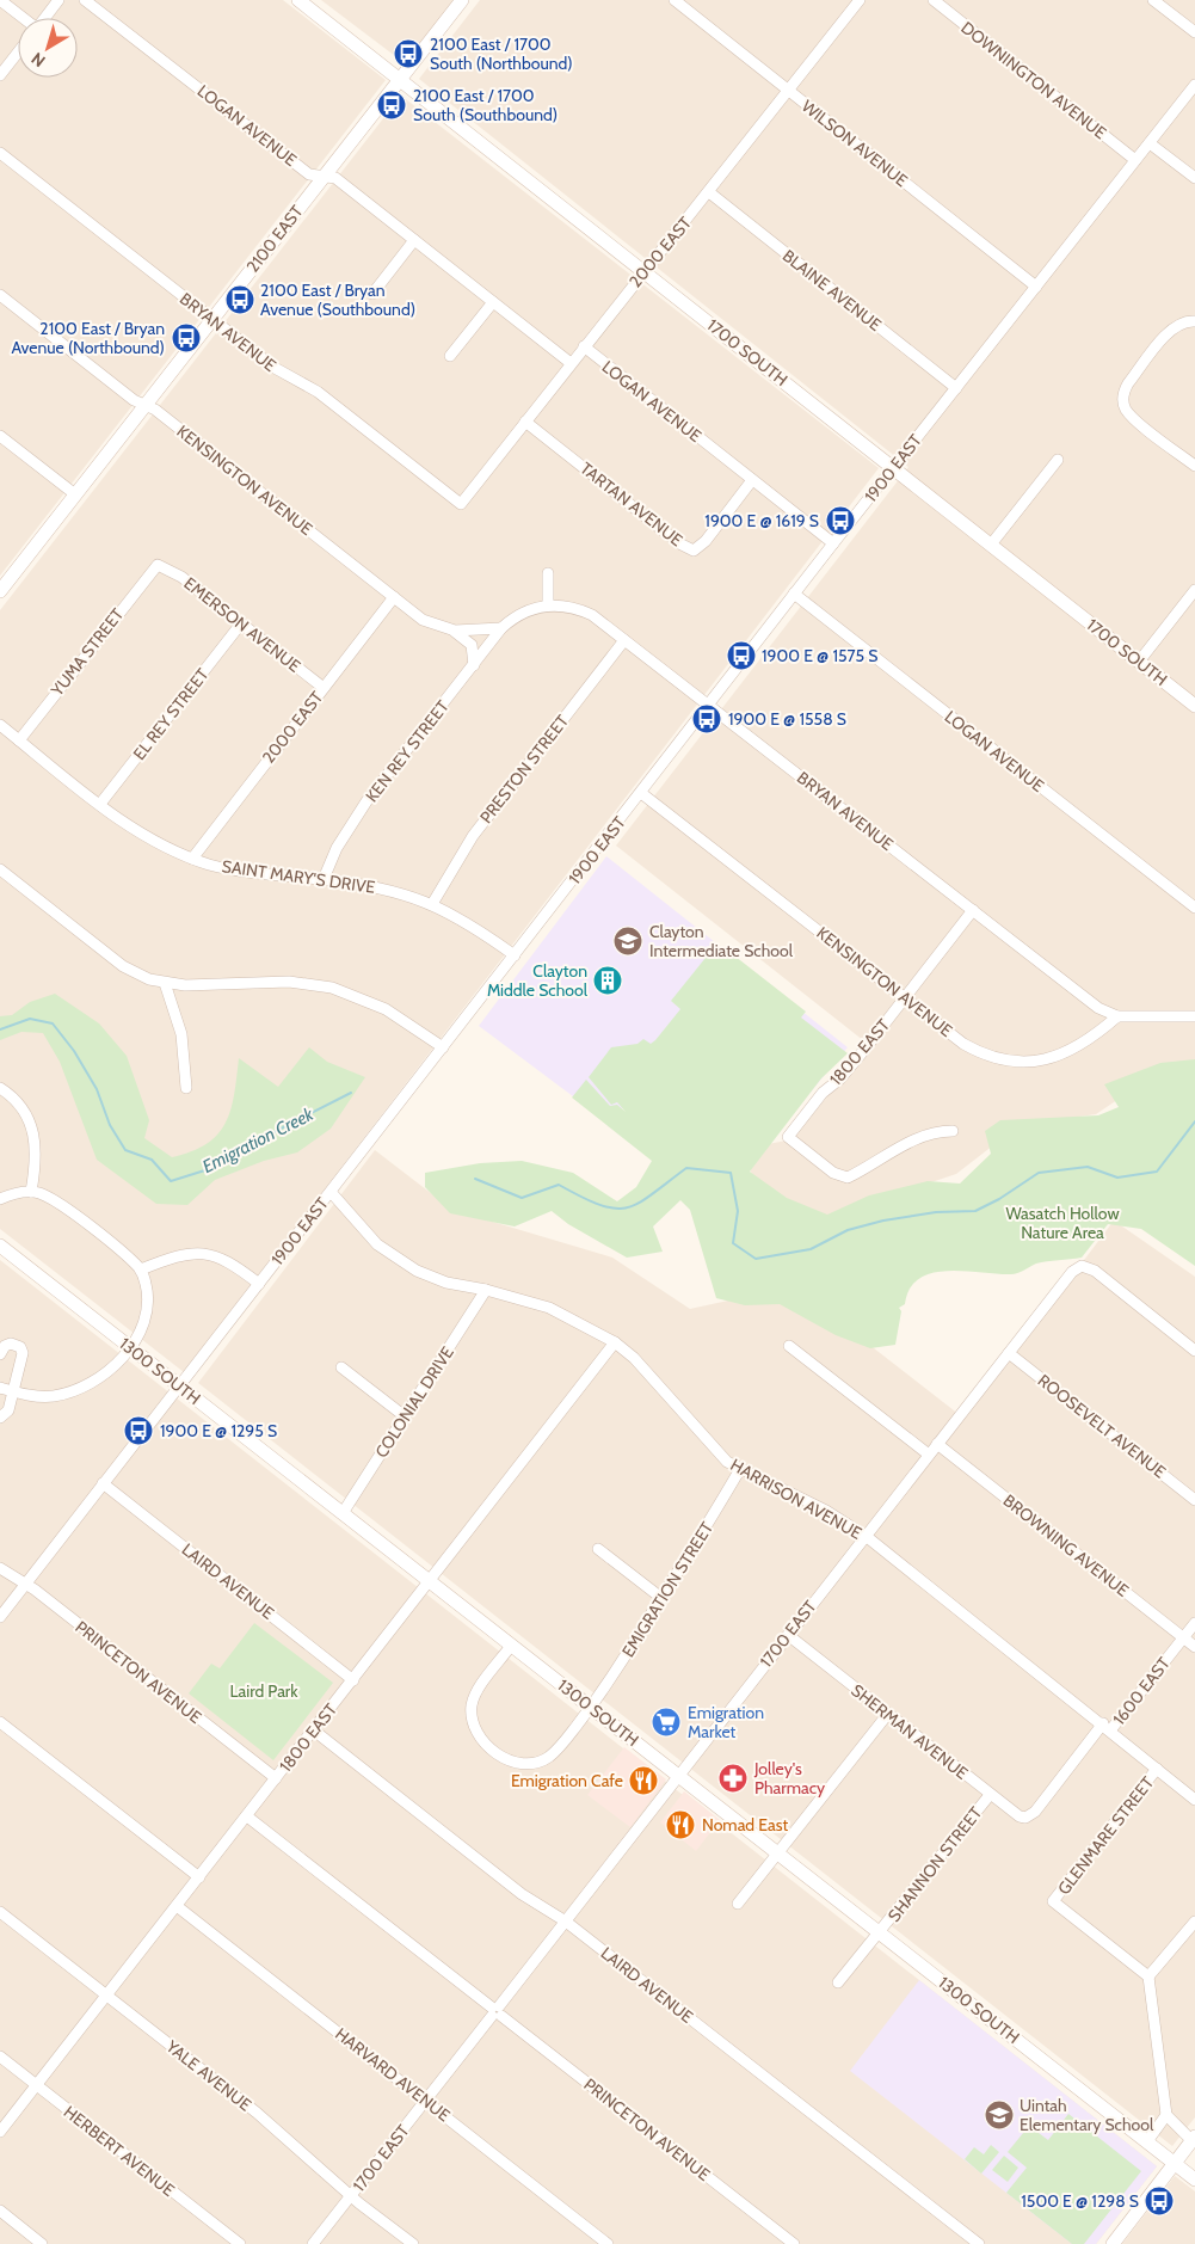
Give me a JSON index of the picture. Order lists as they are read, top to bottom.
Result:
{
  "streets": {
    "street": [
      "DOWNINGTON AVENUE",
      "LOGAN AVENUE",
      "WILSON AVENUE",
      "2100 EAST",
      "2000 EAST",
      "BLAINE AVENUE",
      "BRYAN AVENUE",
      "1700 SOUTH",
      "1900 EAST",
      "KENSINGTON AVENUE",
      "TARTAN AVENUE",
      "EMERSON AVENUE",
      "YUMA STREET",
      "EL REY STREET",
      "KEN REY STREET",
      "PRESTON STREET",
      "SAINT MARY'S DRIVE",
      "1800 EAST",
      "1300 SOUTH",
      "COLONIAL DRIVE",
      "ROOSEVELT AVENUE",
      "HARRISON AVENUE",
      "BROWNING AVENUE",
      "LAIRD AVENUE",
      "EMIGRATION STREET",
      "1700 EAST",
      "PRINCETON AVENUE",
      "1600 EAST",
      "SHERMAN AVENUE",
      "GLENMARE STREET",
      "SHANNON STREET",
      "HARVARD AVENUE",
      "YALE AVENUE",
      "HERBERT AVENUE"
    ]
  },
  "crossings": [
    ["DOWNINGTON AVENUE", "1900 EAST"],
    ["LOGAN AVENUE", "2100 EAST"],
    ["LOGAN AVENUE", "2000 EAST"],
    ["LOGAN AVENUE", "1900 EAST"],
    ["LOGAN AVENUE", "TARTAN AVENUE"],
    ["WILSON AVENUE", "2000 EAST"],
    ["WILSON AVENUE", "1900 EAST"],
    ["2100 EAST", "BRYAN AVENUE"],
    ["2100 EAST", "1700 SOUTH"],
    ["2100 EAST", "KENSINGTON AVENUE"],
    ["2000 EAST", "BLAINE AVENUE"],
    ["2000 EAST", "BRYAN AVENUE"],
    ["2000 EAST", "1700 SOUTH"],
    ["2000 EAST", "KENSINGTON AVENUE"],
    ["2000 EAST", "TARTAN AVENUE"],
    ["2000 EAST", "EMERSON AVENUE"],
    ["2000 EAST", "SAINT MARY'S DRIVE"],
    ["BLAINE AVENUE", "1900 EAST"],
    ["BRYAN AVENUE", "1900 EAST"],
    ["BRYAN AVENUE", "KENSINGTON AVENUE"],
    ["BRYAN AVENUE", "KEN REY STREET"],
    ["BRYAN AVENUE", "PRESTON STREET"],
    ["BRYAN AVENUE", "1800 EAST"],
    ["1700 SOUTH", "1900 EAST"],
    ["1900 EAST", "KENSINGTON AVENUE"],
    ["1900 EAST", "SAINT MARY'S DRIVE"],
    ["1900 EAST", "1300 SOUTH"],
    ["1900 EAST", "HARRISON AVENUE"],
    ["1900 EAST", "LAIRD AVENUE"],
    ["1900 EAST", "PRINCETON AVENUE"],
    ["KENSINGTON AVENUE", "KEN REY STREET"],
    ["KENSINGTON AVENUE", "1800 EAST"],
    ["EMERSON AVENUE", "YUMA STREET"],
    ["EMERSON AVENUE", "EL REY STREET"],
    ["YUMA STREET", "SAINT MARY'S DRIVE"],
    ["EL REY STREET", "SAINT MARY'S DRIVE"],
    ["KEN REY STREET", "SAINT MARY'S DRIVE"],
    ["PRESTON STREET", "SAINT MARY'S DRIVE"],
    ["1800 EAST", "1300 SOUTH"],
    ["1800 EAST", "HARRISON AVENUE"],
    ["1800 EAST", "LAIRD AVENUE"],
    ["1800 EAST", "PRINCETON AVENUE"],
    ["1800 EAST", "HARVARD AVENUE"],
    ["1800 EAST", "YALE AVENUE"],
    ["1800 EAST", "HERBERT AVENUE"],
    ["1300 SOUTH", "COLONIAL DRIVE"],
    ["1300 SOUTH", "EMIGRATION STREET"],
    ["1300 SOUTH", "1700 EAST"],
    ["1300 SOUTH", "SHANNON STREET"],
    ["COLONIAL DRIVE", "HARRISON AVENUE"],
    ["ROOSEVELT AVENUE", "1700 EAST"],
    ["HARRISON AVENUE", "EMIGRATION STREET"],
    ["HARRISON AVENUE", "1700 EAST"],
    ["HARRISON AVENUE", "1600 EAST"],
    ["HARRISON AVENUE", "GLENMARE STREET"],
    ["BROWNING AVENUE", "1700 EAST"],
    ["BROWNING AVENUE", "1600 EAST"],
    ["LAIRD AVENUE", "1700 EAST"],
    ["1700 EAST", "PRINCETON AVENUE"],
    ["1700 EAST", "SHERMAN AVENUE"],
    ["1700 EAST", "HARVARD AVENUE"],
    ["1700 EAST", "YALE AVENUE"],
    ["1600 EAST", "SHERMAN AVENUE"],
    ["SHERMAN AVENUE", "SHANNON STREET"]
  ],
  "water": ["Emigration Creek"],
  "parks": ["Wasatch Hollow Nature Area", "Laird Park"],
  "places": {
    "bus stop": [
      "2100 East / 1700 South (Northbound)",
      "2100 East / 1700 South (Southbound)",
      "2100 East / Bryan Avenue (Southbound)",
      "2100 East / Bryan Avenue (Northbound)",
      "1900 E @ 1619 S",
      "1900 E @ 1575 S",
      "1900 E @ 1558 S",
      "1900 E @ 1295 S",
      "1500 E @ 1298 S"
    ],
    "school or university": ["Clayton Intermediate School", "Uintah Elementary School"],
    "building": ["Clayton Middle School"],
    "supermarket": ["Emigration Market"],
    "pharmacy": ["Jolley's Pharmacy"],
    "restaurant": ["Emigration Cafe", "Nomad East"]
  },
  "north": "bottom left"
}
